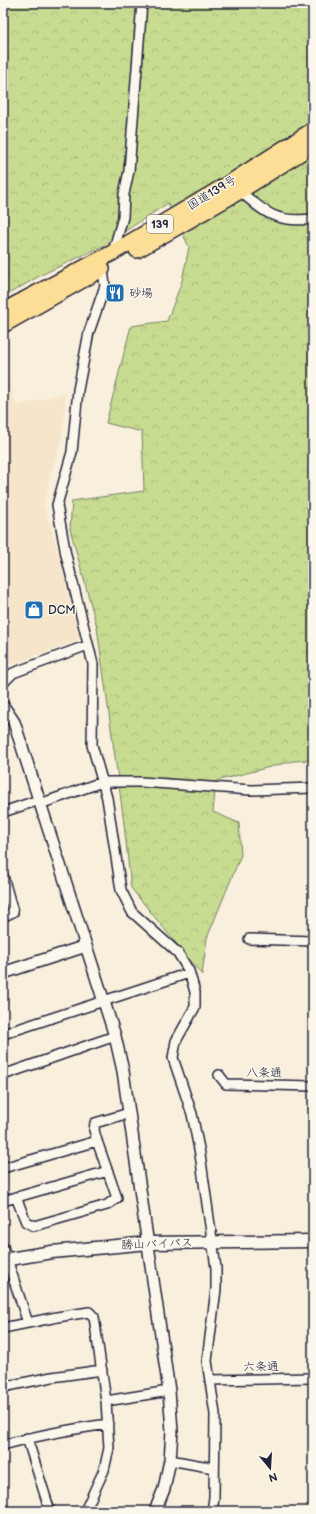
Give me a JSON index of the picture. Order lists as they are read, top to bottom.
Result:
{
  "streets": {
    "highway": ["国道139号", "139"],
    "main road": ["勝山バイパス"],
    "street": ["八条通", "六条通"]
  },
  "places": {
    "restaurant": ["砂場"],
    "shop": ["DCM"]
  },
  "north": "bottom"
}
